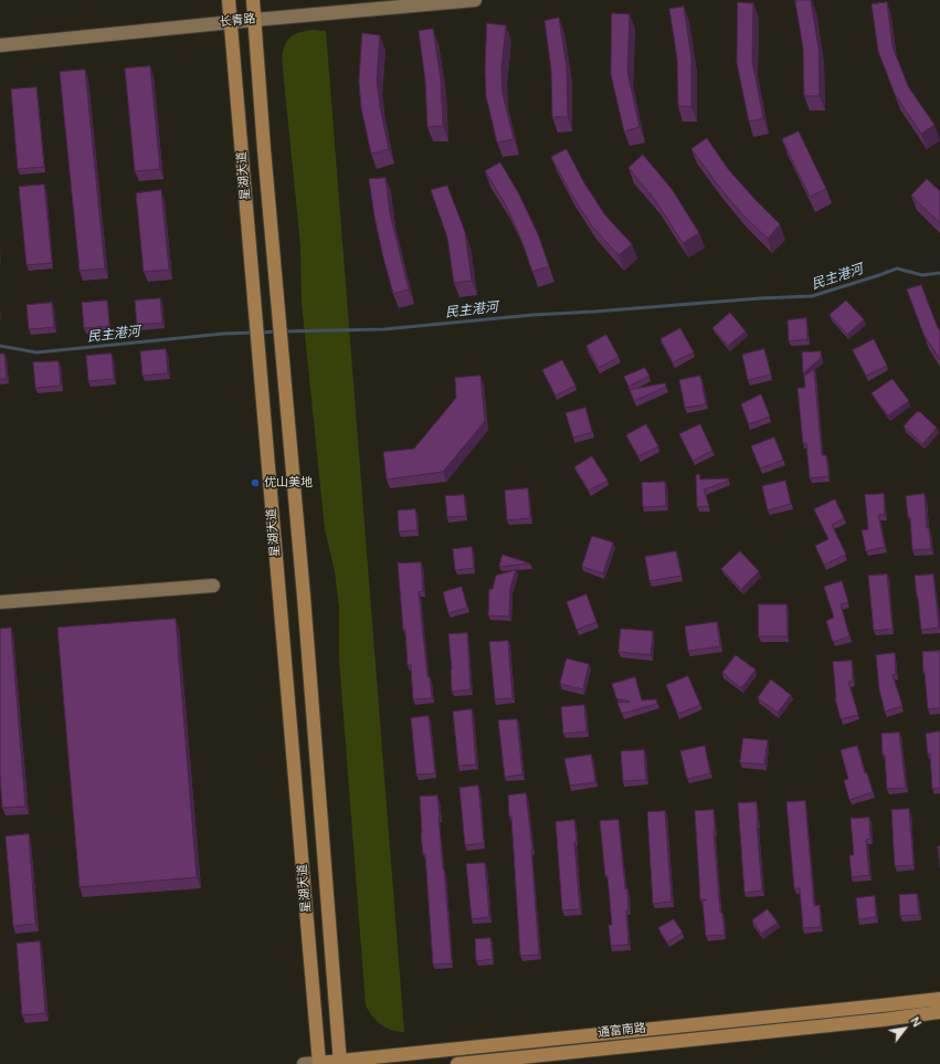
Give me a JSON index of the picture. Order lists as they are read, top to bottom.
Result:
{
  "streets": {
    "main road": ["星湖大道", "通富南路"],
    "street": ["长青路"]
  },
  "crossings": [
    ["长青路", "星湖大道"],
    ["星湖大道", "通富南路"]
  ],
  "water": ["民主港河"],
  "places": ["优山美地"],
  "north": "top right"
}
